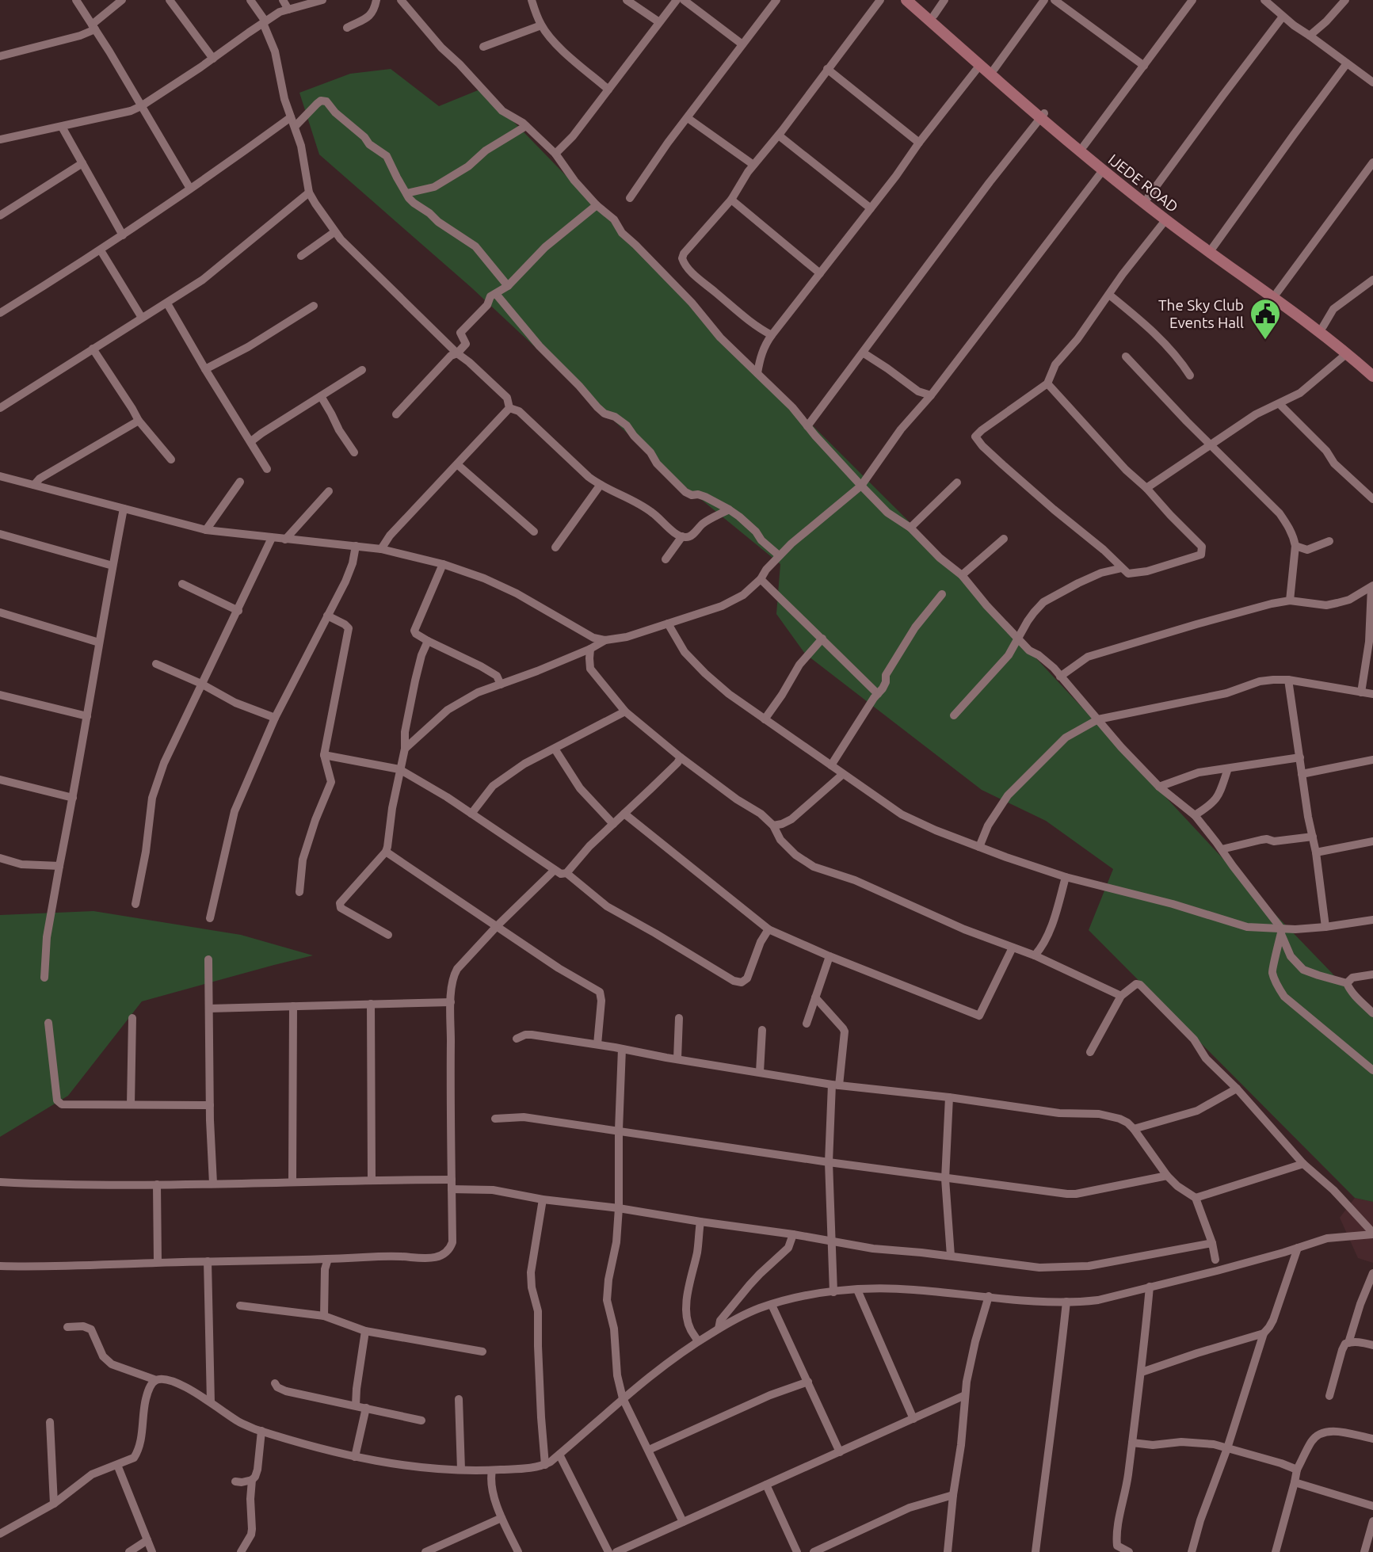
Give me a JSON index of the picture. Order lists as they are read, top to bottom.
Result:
{
  "streets": {
    "main road": ["IJEDE ROAD"]
  },
  "places": {
    "public building": ["The Sky Club Events Hall"]
  }
}
